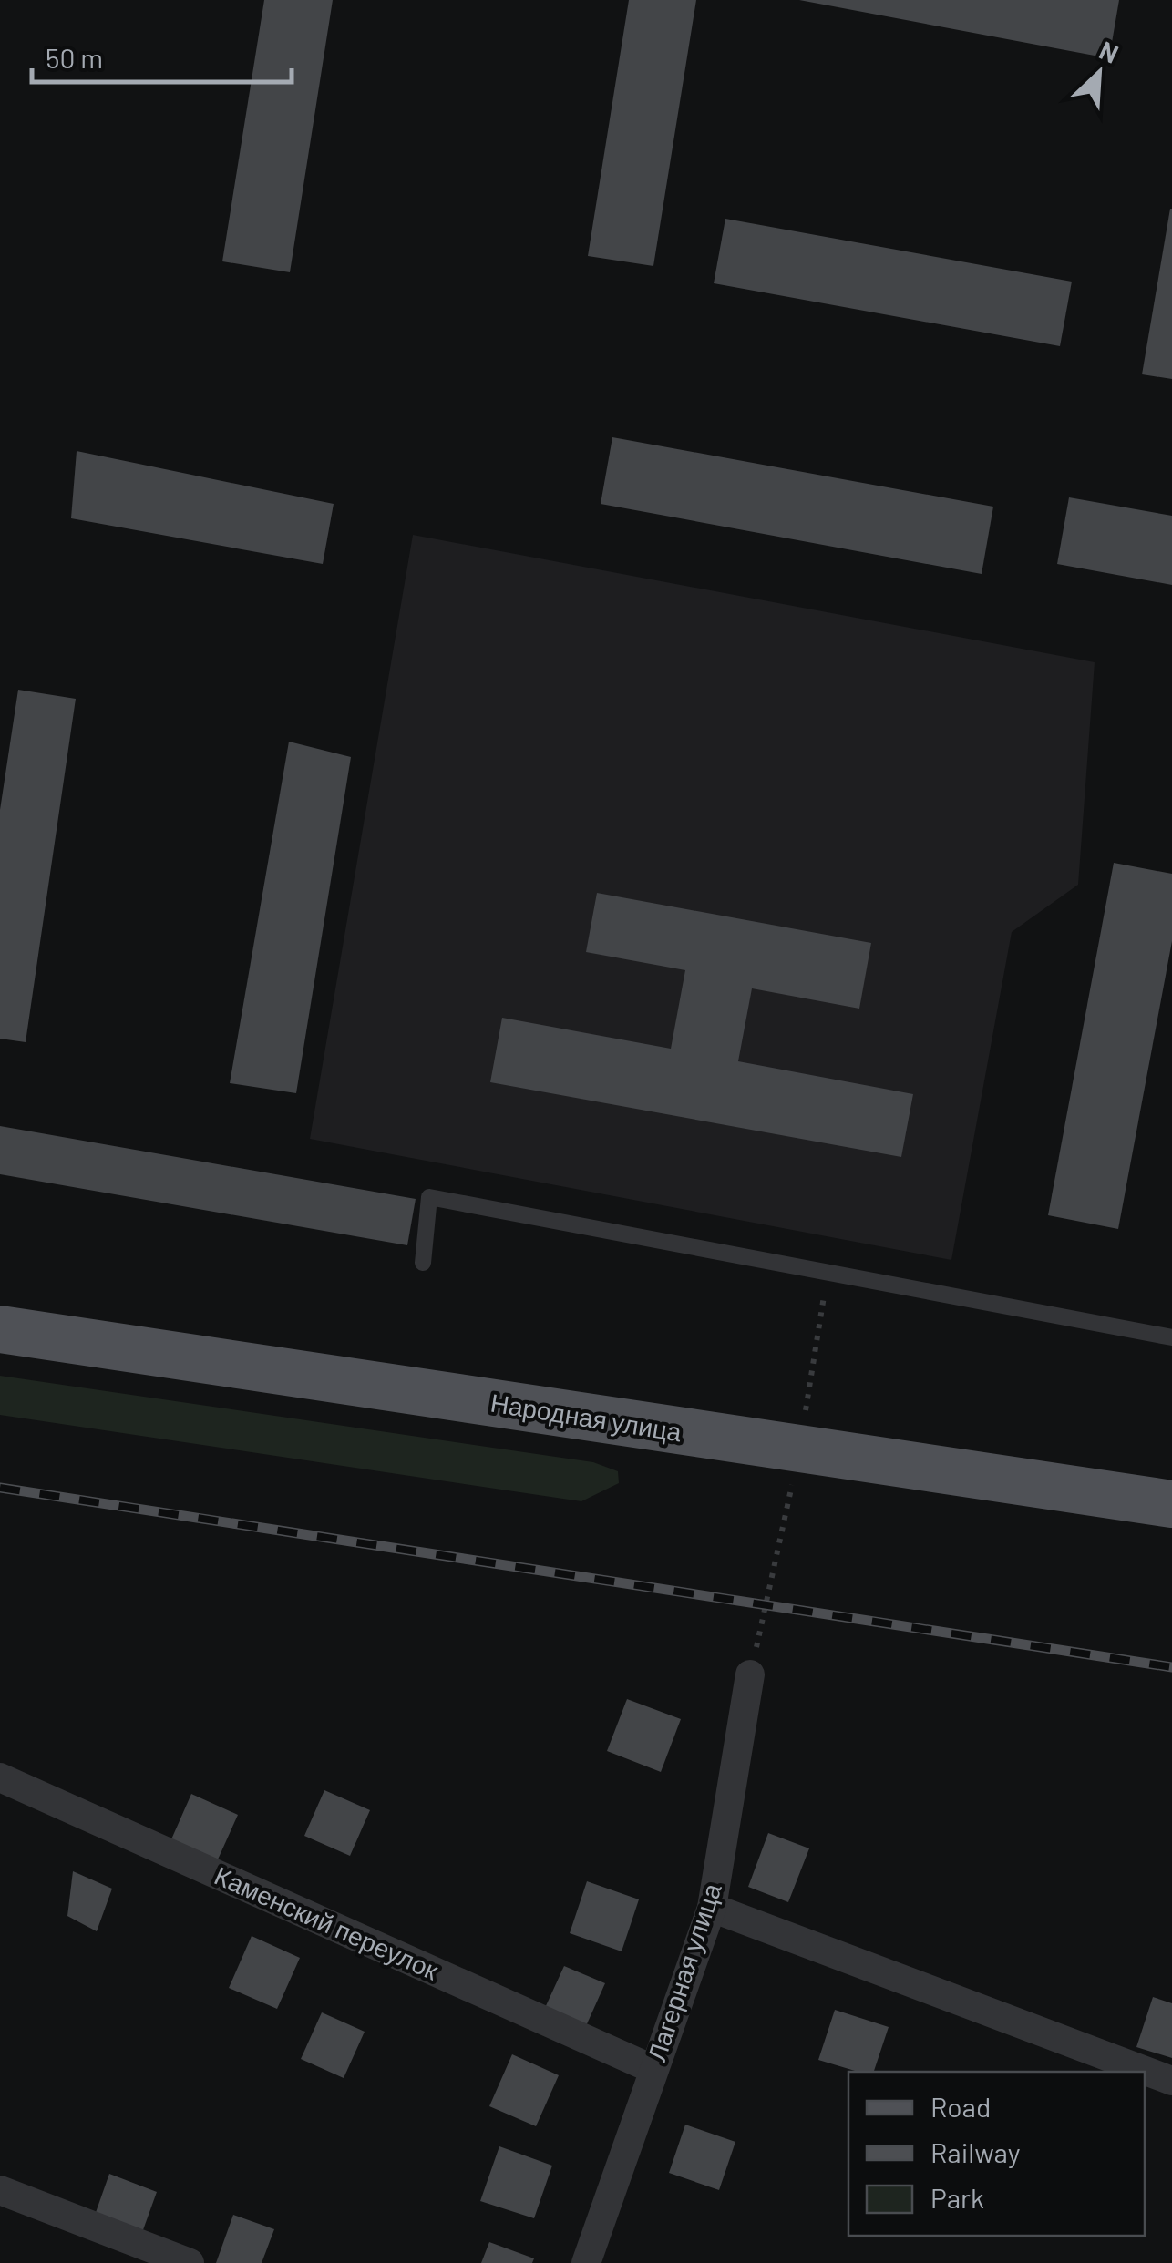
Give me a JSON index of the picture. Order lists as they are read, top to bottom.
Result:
{
  "streets": {
    "main road": ["Народная улица"],
    "street": ["Каменский переулок", "Лагерная улица"]
  },
  "crossings": [
    ["Каменский переулок", "Лагерная улица"]
  ],
  "legend": ["Road", "Railway", "Park"],
  "scale_bar": "50 m",
  "north": "top right"
}
